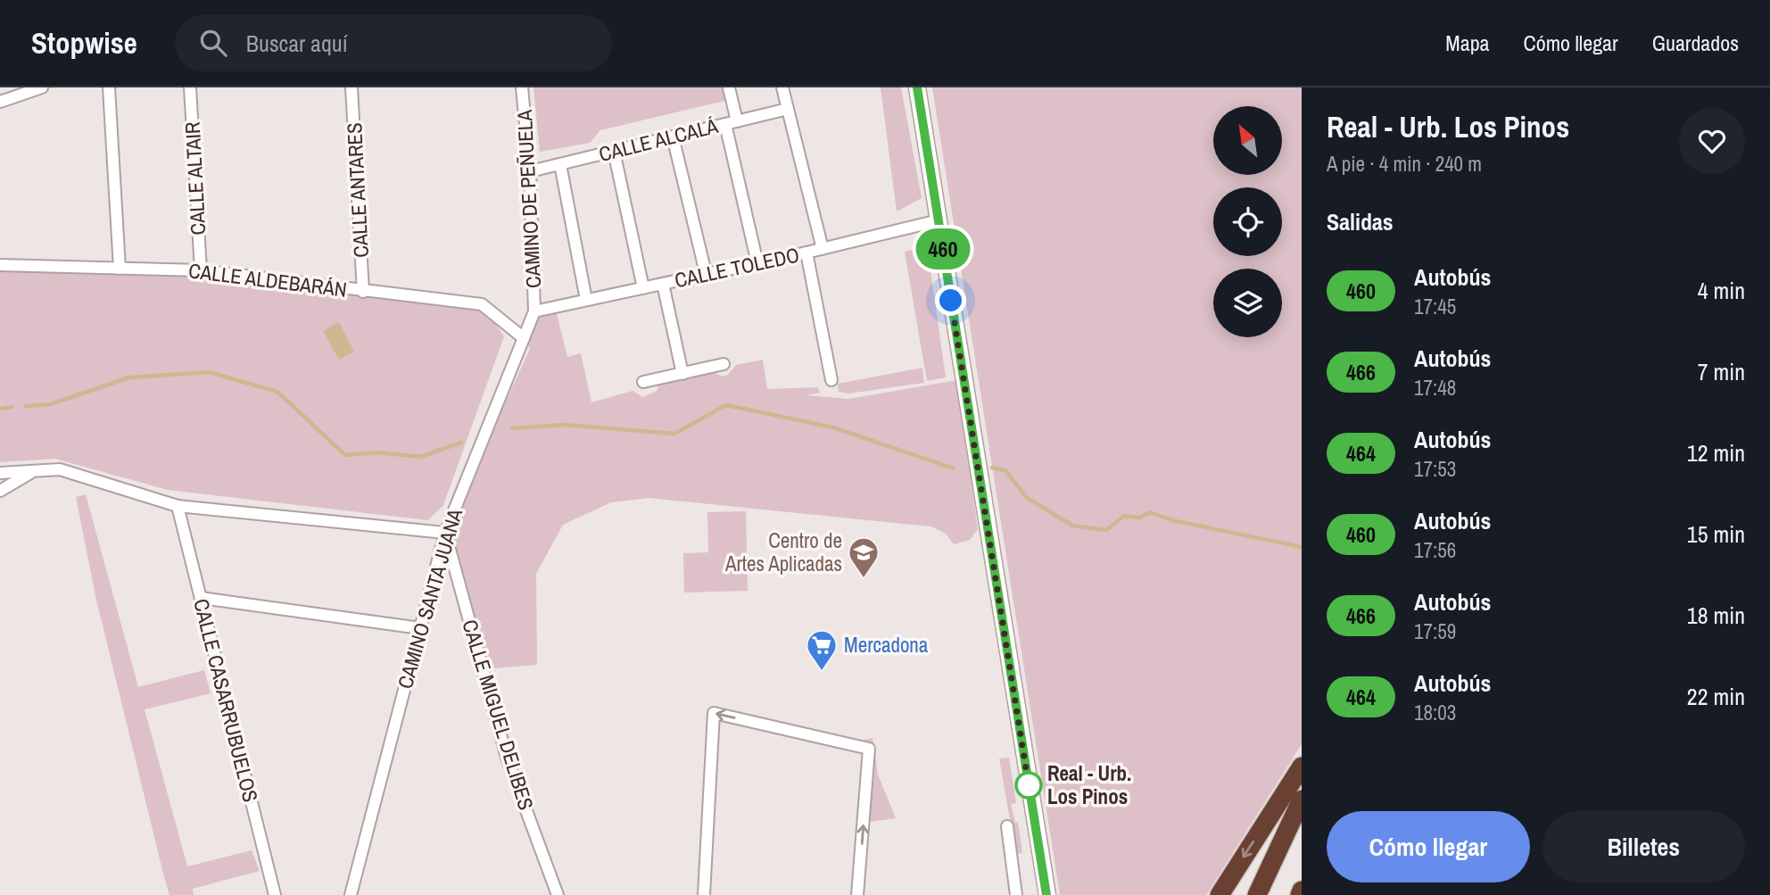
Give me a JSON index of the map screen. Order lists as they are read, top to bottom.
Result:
{
  "streets": {
    "street": [
      "CALLE ALCALÁ",
      "CALLE ALTAIR",
      "CALLE ANTARES",
      "CAMINO DE PEÑUELA",
      "CALLE TOLEDO",
      "CALLE ALDEBARÁN",
      "CAMINO SANTA JUANA",
      "CALLE CASARRUBUELOS",
      "CALLE MIGUEL DELIBES"
    ]
  },
  "crossings": [
    ["CALLE ALCALÁ", "CAMINO DE PEÑUELA"],
    ["CALLE ALTAIR", "CALLE ALDEBARÁN"],
    ["CALLE ANTARES", "CALLE ALDEBARÁN"],
    ["CAMINO DE PEÑUELA", "CALLE TOLEDO"],
    ["CAMINO DE PEÑUELA", "CAMINO SANTA JUANA"],
    ["CALLE TOLEDO", "CAMINO SANTA JUANA"],
    ["CALLE ALDEBARÁN", "CAMINO SANTA JUANA"],
    ["CAMINO SANTA JUANA", "CALLE MIGUEL DELIBES"]
  ],
  "places": {
    "school or university": ["Centro de Artes Aplicadas"],
    "supermarket": ["Mercadona"],
    "other": ["Real - Urb. Los Pinos"]
  },
  "lines": ["bus line 460"],
  "north": "top left",
  "page": {
    "header": "Stopwise",
    "search": "Buscar aquí",
    "nav": ["Mapa", "Cómo llegar", "Guardados"],
    "on_map": "460",
    "heading": [
      ["Real - Urb. Los Pinos", "A pie · 4 min · 240 m"],
      "Salidas"
    ],
    "list": [
      {
        "mark": "460",
        "name": "Autobús",
        "note": "17:45",
        "value": "4 min"
      },
      {
        "mark": "466",
        "name": "Autobús",
        "note": "17:48",
        "value": "7 min"
      },
      {
        "mark": "464",
        "name": "Autobús",
        "note": "17:53",
        "value": "12 min"
      },
      {
        "mark": "460",
        "name": "Autobús",
        "note": "17:56",
        "value": "15 min"
      },
      {
        "mark": "466",
        "name": "Autobús",
        "note": "17:59",
        "value": "18 min"
      },
      {
        "mark": "464",
        "name": "Autobús",
        "note": "18:03",
        "value": "22 min"
      }
    ],
    "buttons": ["Cómo llegar", "Billetes"]
  }
}
